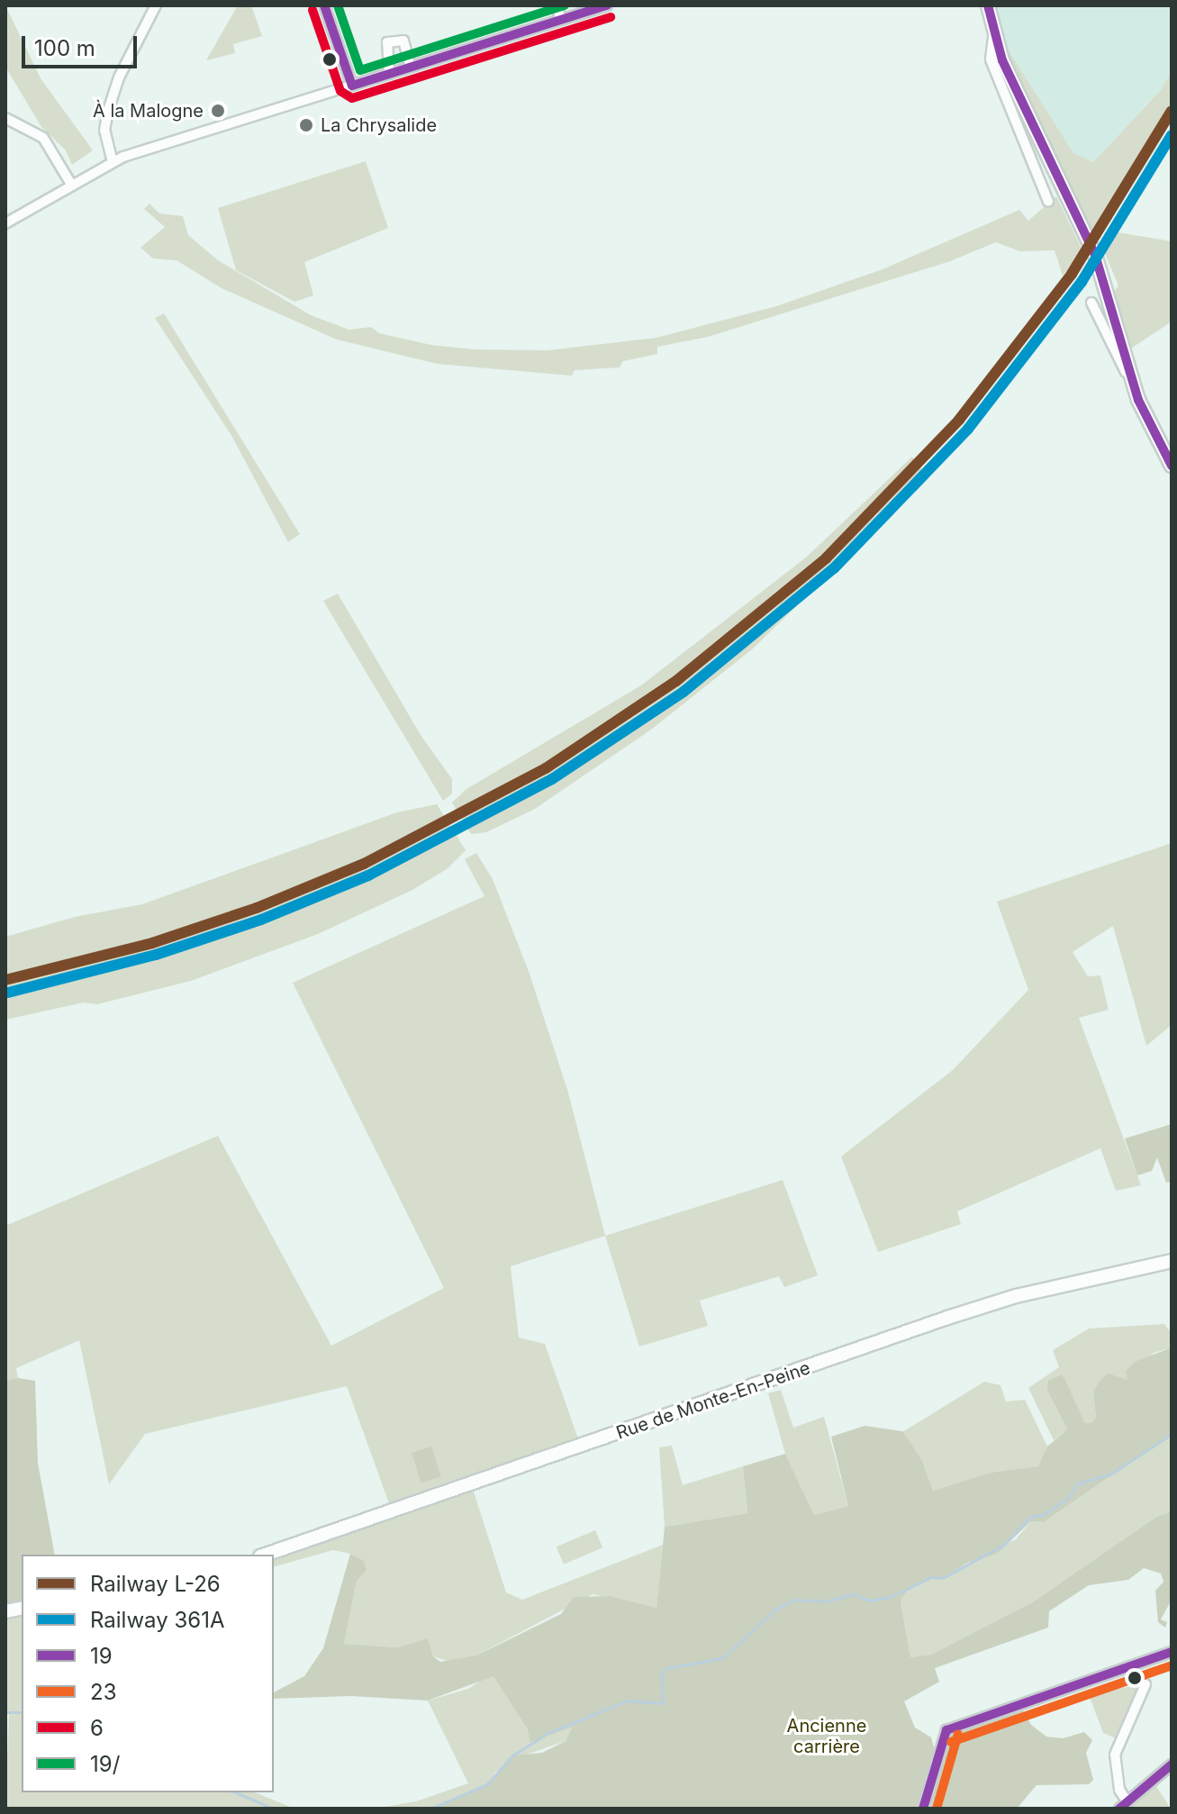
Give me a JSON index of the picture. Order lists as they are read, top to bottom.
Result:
{
  "streets": {
    "main road": ["Rue de Monte-En-Peine"]
  },
  "parks": ["Ancienne carrière"],
  "places": ["À la Malogne", "La Chrysalide"],
  "lines": [
    "transit line 19",
    "transit line 19/",
    "transit line 6",
    "rail line L-26",
    "rail line 361A",
    "transit line 23"
  ],
  "legend": [
    "Railway L-26",
    "Railway 361A",
    "19",
    "23",
    "6",
    "19/"
  ],
  "scale_bar": "100 m"
}
